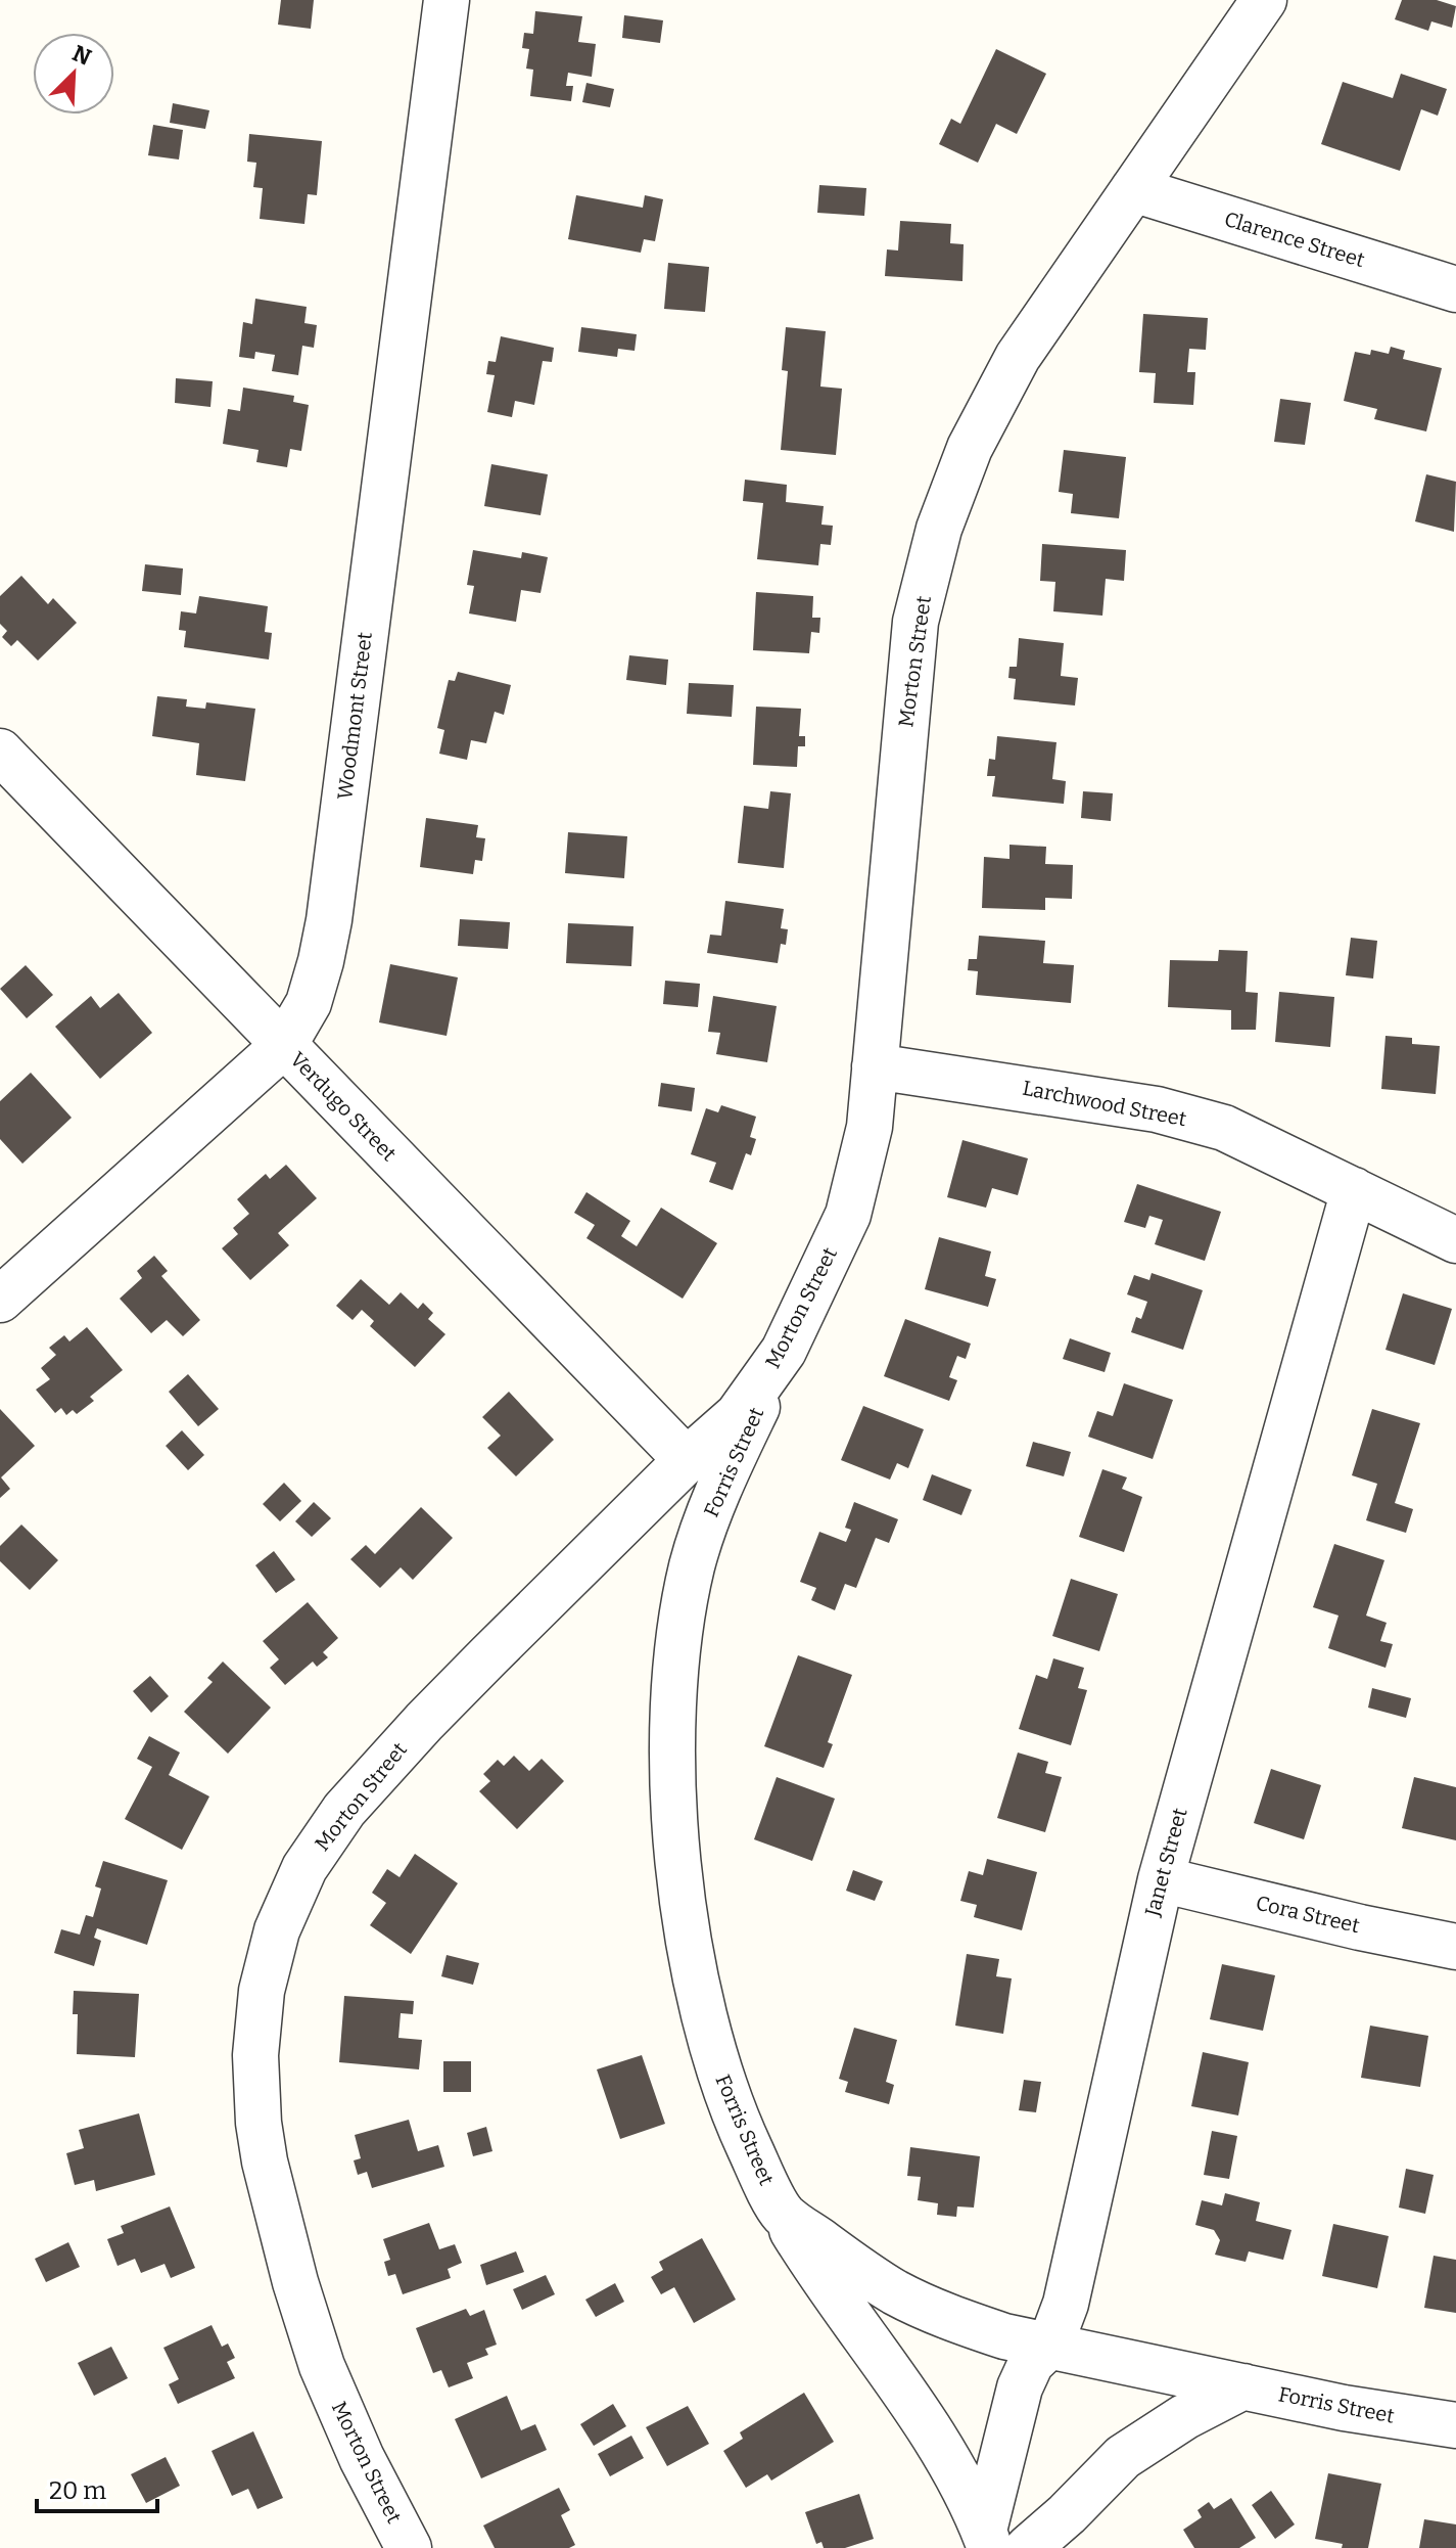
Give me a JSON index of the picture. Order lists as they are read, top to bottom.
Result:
{
  "streets": {
    "street": [
      "Clarence Street",
      "Morton Street",
      "Woodmont Street",
      "Larchwood Street",
      "Verdugo Street",
      "Forris Street",
      "Janet Street",
      "Cora Street"
    ]
  },
  "crossings": [
    ["Clarence Street", "Morton Street"],
    ["Morton Street", "Larchwood Street"],
    ["Morton Street", "Verdugo Street"],
    ["Morton Street", "Forris Street"],
    ["Woodmont Street", "Verdugo Street"],
    ["Larchwood Street", "Janet Street"],
    ["Forris Street", "Janet Street"],
    ["Janet Street", "Cora Street"]
  ],
  "scale_bar": "20 m",
  "north": "top right"
}
